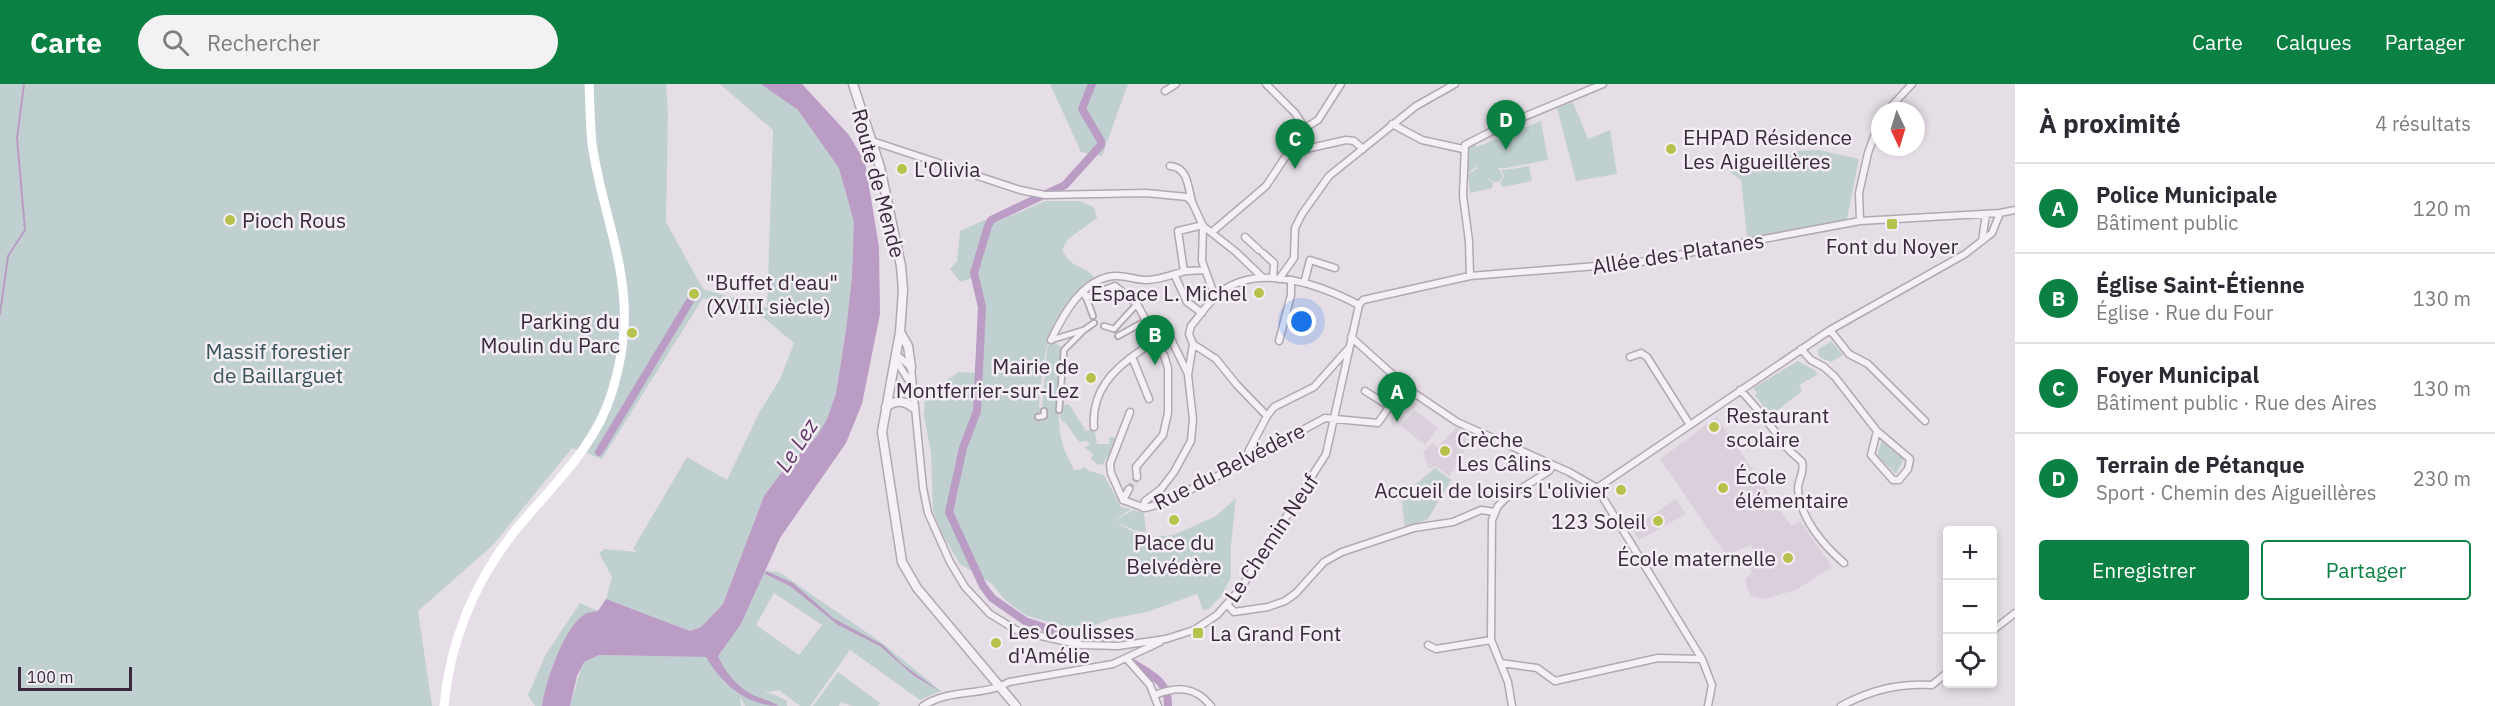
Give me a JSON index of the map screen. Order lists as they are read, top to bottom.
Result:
{
  "streets": {
    "street": [
      "Route de Mende",
      "Allée des Platanes",
      "Rue du Belvédère",
      "Le Chemin Neuf"
    ]
  },
  "crossings": [
    ["Route de Mende", "Le Chemin Neuf"],
    ["Allée des Platanes", "Le Chemin Neuf"],
    ["Rue du Belvédère", "Le Chemin Neuf"]
  ],
  "water": ["Le Lez"],
  "parks": ["Massif forestier de Baillarguet"],
  "places": {
    "other": [
      "EHPAD Résidence Les Aigueillères",
      "L'Olivia",
      "Pioch Rous",
      "Espace L. Michel",
      "\"Buffet d'eau\" (XVIII siècle)",
      "Parking du Moulin du Parc",
      "Mairie de Montferrier-sur-Lez",
      "Restaurant scolaire",
      "Crèche Les Câlins",
      "École élémentaire",
      "Accueil de loisirs L'olivier",
      "Place du Belvédère",
      "123 Soleil",
      "École maternelle",
      "Les Coulisses d'Amélie"
    ],
    "transit": ["Font du Noyer", "La Grand Font"]
  },
  "scale_bar": "100 m",
  "north": "bottom",
  "page": {
    "header": "Carte",
    "search": "Rechercher",
    "nav": ["Carte", "Calques", "Partager"],
    "heading": ["À proximité", "4 résultats"],
    "pins": [
      "D",
      "C",
      "B",
      "A"
    ],
    "list": [
      {
        "mark": "A",
        "name": "Police Municipale",
        "note": "Bâtiment public",
        "value": "120 m"
      },
      {
        "mark": "B",
        "name": "Église Saint-Étienne",
        "note": "Église · Rue du Four",
        "value": "130 m"
      },
      {
        "mark": "C",
        "name": "Foyer Municipal",
        "note": "Bâtiment public · Rue des Aires",
        "value": "130 m"
      },
      {
        "mark": "D",
        "name": "Terrain de Pétanque",
        "note": "Sport · Chemin des Aigueillères",
        "value": "230 m"
      }
    ],
    "buttons": ["Enregistrer", "Partager"],
    "map_buttons": ["+", "−"],
    "scale": "100 m"
  }
}
